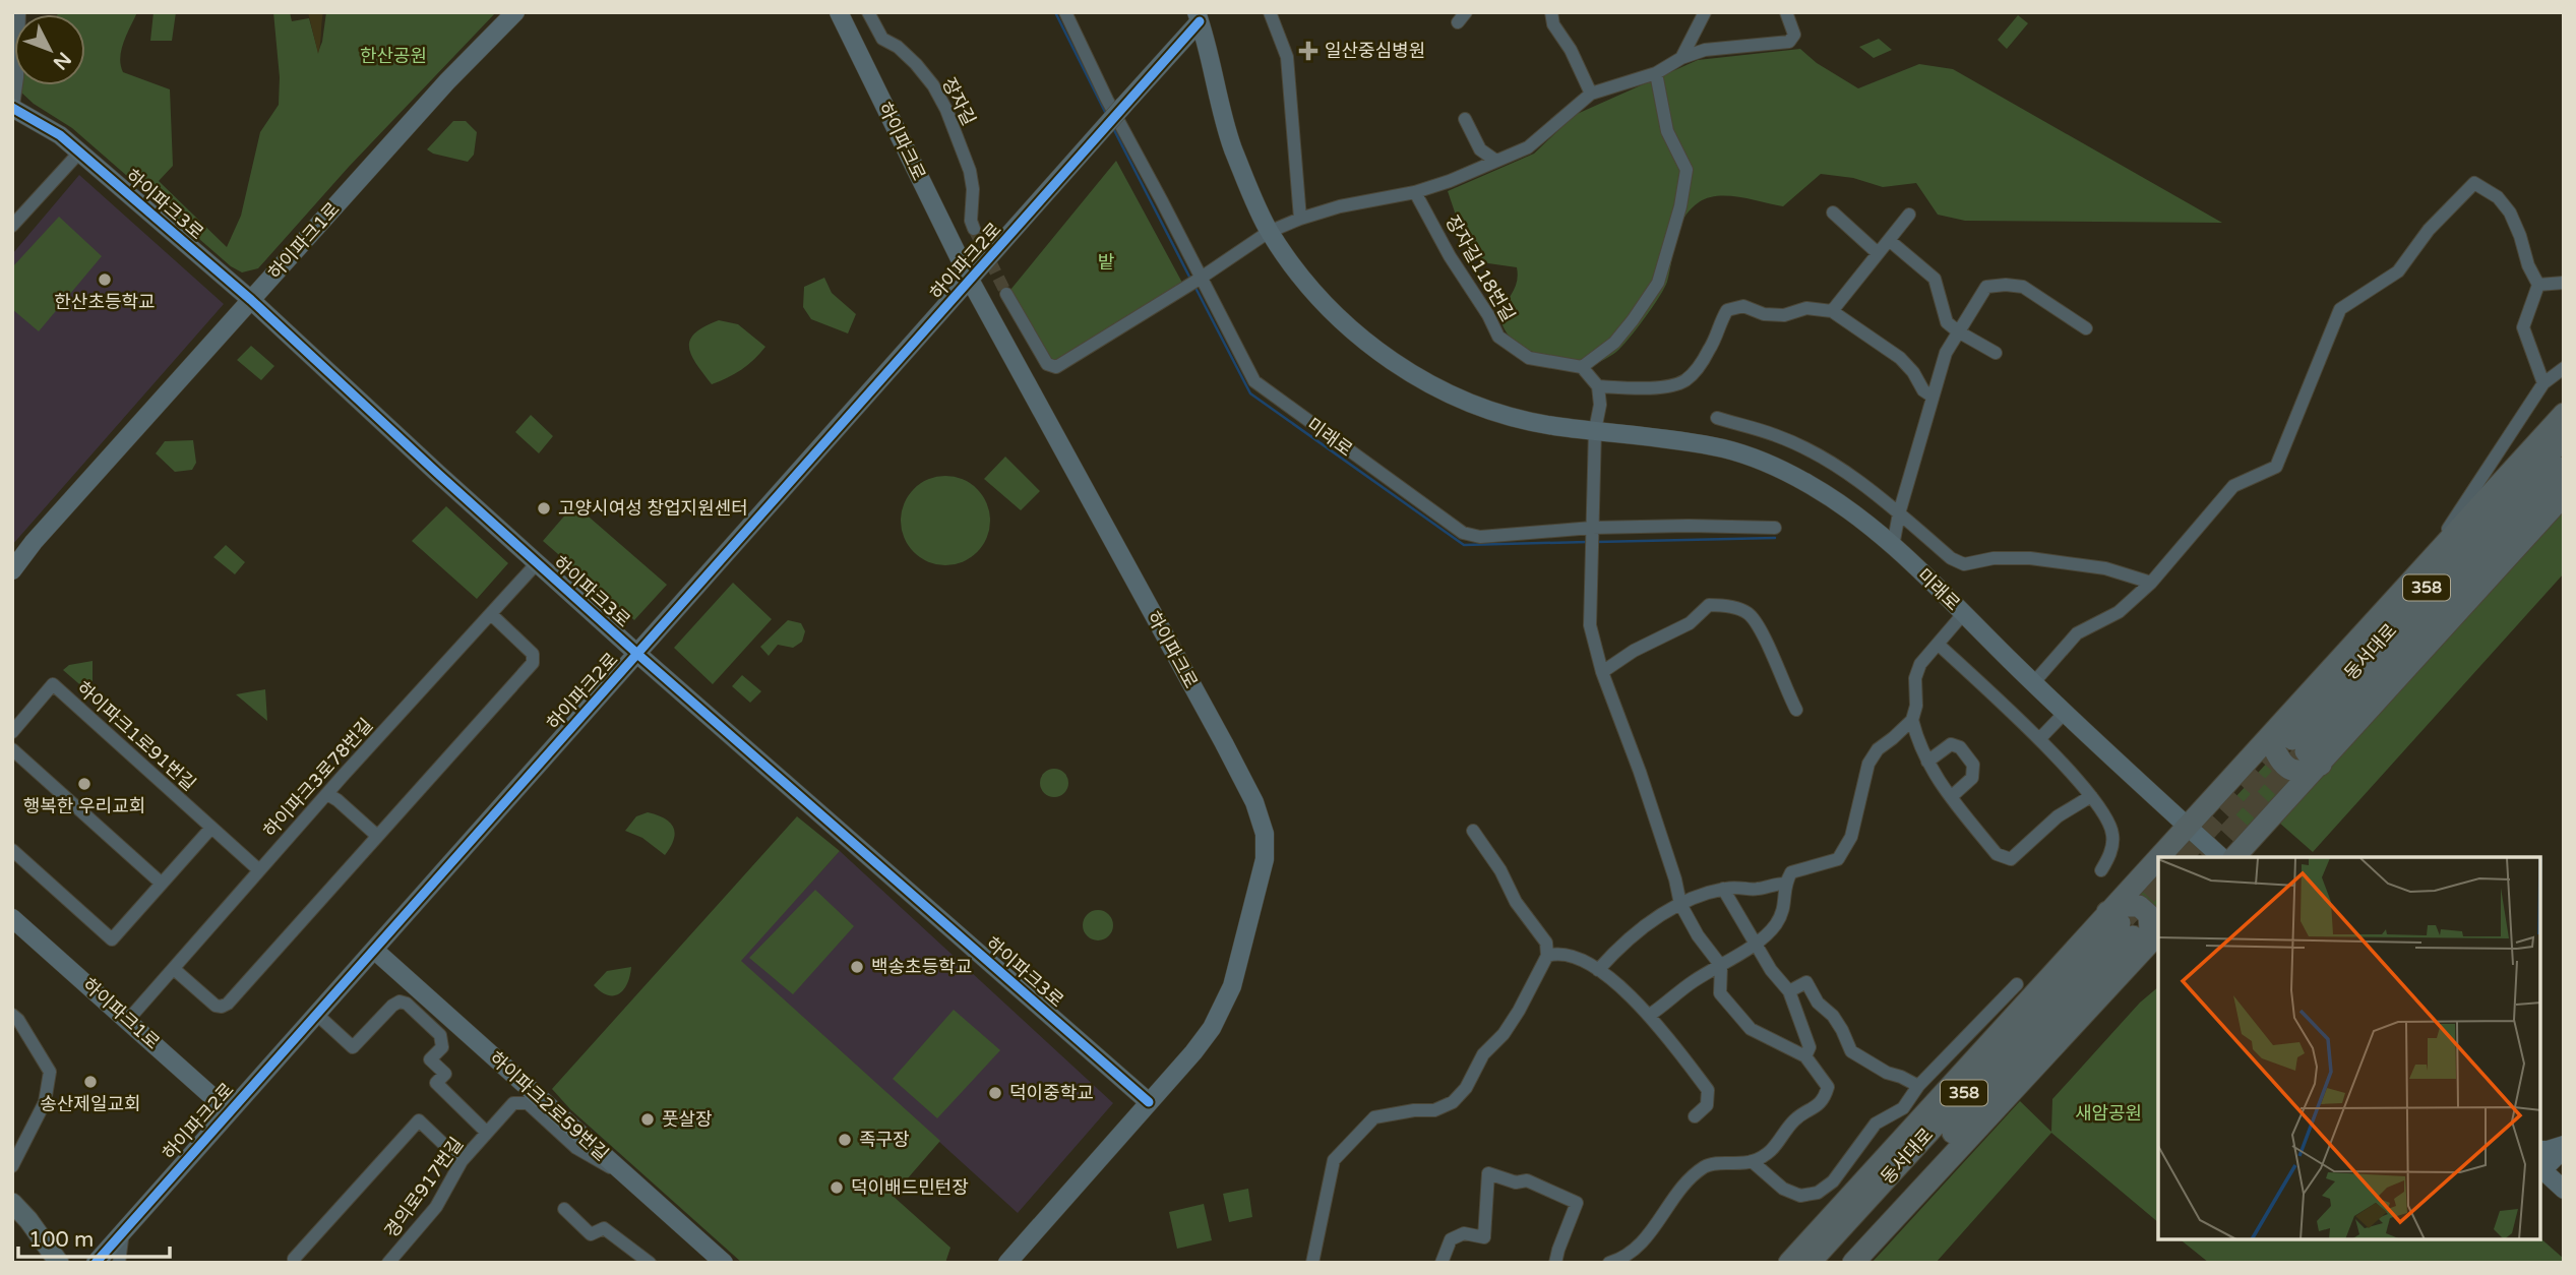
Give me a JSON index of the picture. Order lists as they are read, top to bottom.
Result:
{
  "streets": {
    "highway": ["358", "동서대로"],
    "street": [
      "장자길",
      "하이파크로",
      "하이파크3로",
      "하이파크1로",
      "하이파크2로",
      "장자길118번길",
      "미래로",
      "하이파크1로91번길",
      "하이파크3로78번길",
      "하이파크2로59번길",
      "경의로917번길"
    ]
  },
  "crossings": [
    ["하이파크로", "하이파크3로"],
    ["하이파크로", "하이파크2로"],
    ["하이파크3로", "하이파크1로"],
    ["하이파크3로", "하이파크2로"],
    ["하이파크3로", "하이파크3로78번길"],
    ["하이파크1로", "하이파크2로"],
    ["하이파크1로", "하이파크3로78번길"],
    ["하이파크2로", "미래로"],
    ["하이파크2로", "하이파크2로59번길"],
    ["하이파크1로91번길", "하이파크3로78번길"],
    ["하이파크2로59번길", "경의로917번길"]
  ],
  "parks": ["한산공원", "밭", "새암공원"],
  "places": {
    "health": ["일산중심병원"],
    "other": [
      "한산초등학교",
      "고양시여성 창업지원센터",
      "행복한 우리교회",
      "백송초등학교",
      "송산제일교회",
      "덕이중학교",
      "풋살장",
      "족구장",
      "덕이배드민턴장"
    ]
  },
  "scale_bar": "100 m",
  "north": "bottom right"
}
